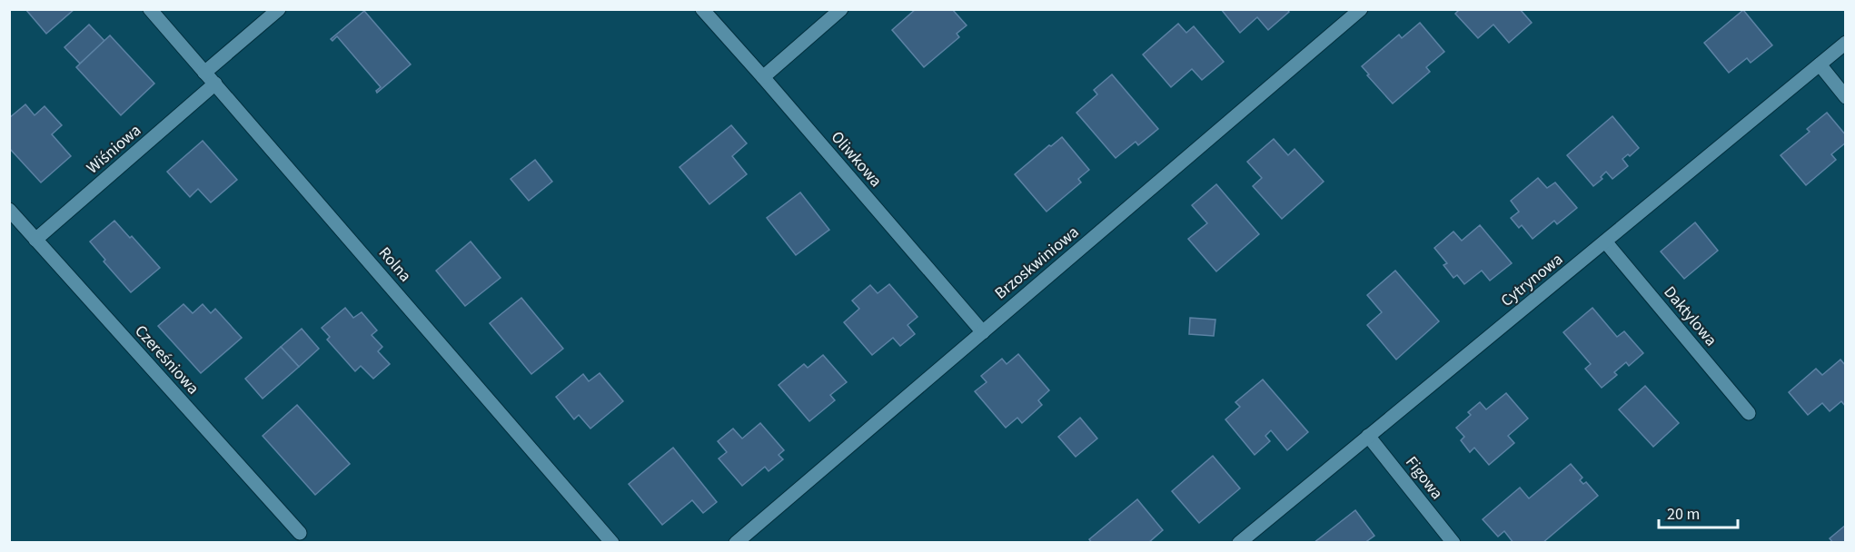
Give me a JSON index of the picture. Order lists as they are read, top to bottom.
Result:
{
  "streets": {
    "street": [
      "Wiśniowa",
      "Oliwkowa",
      "Brzoskwiniowa",
      "Rolna",
      "Cytrynowa",
      "Daktylowa",
      "Czereśniowa",
      "Figowa"
    ]
  },
  "crossings": [
    ["Wiśniowa", "Rolna"],
    ["Wiśniowa", "Czereśniowa"],
    ["Oliwkowa", "Brzoskwiniowa"],
    ["Cytrynowa", "Daktylowa"],
    ["Cytrynowa", "Figowa"]
  ],
  "scale_bar": "20 m"
}
